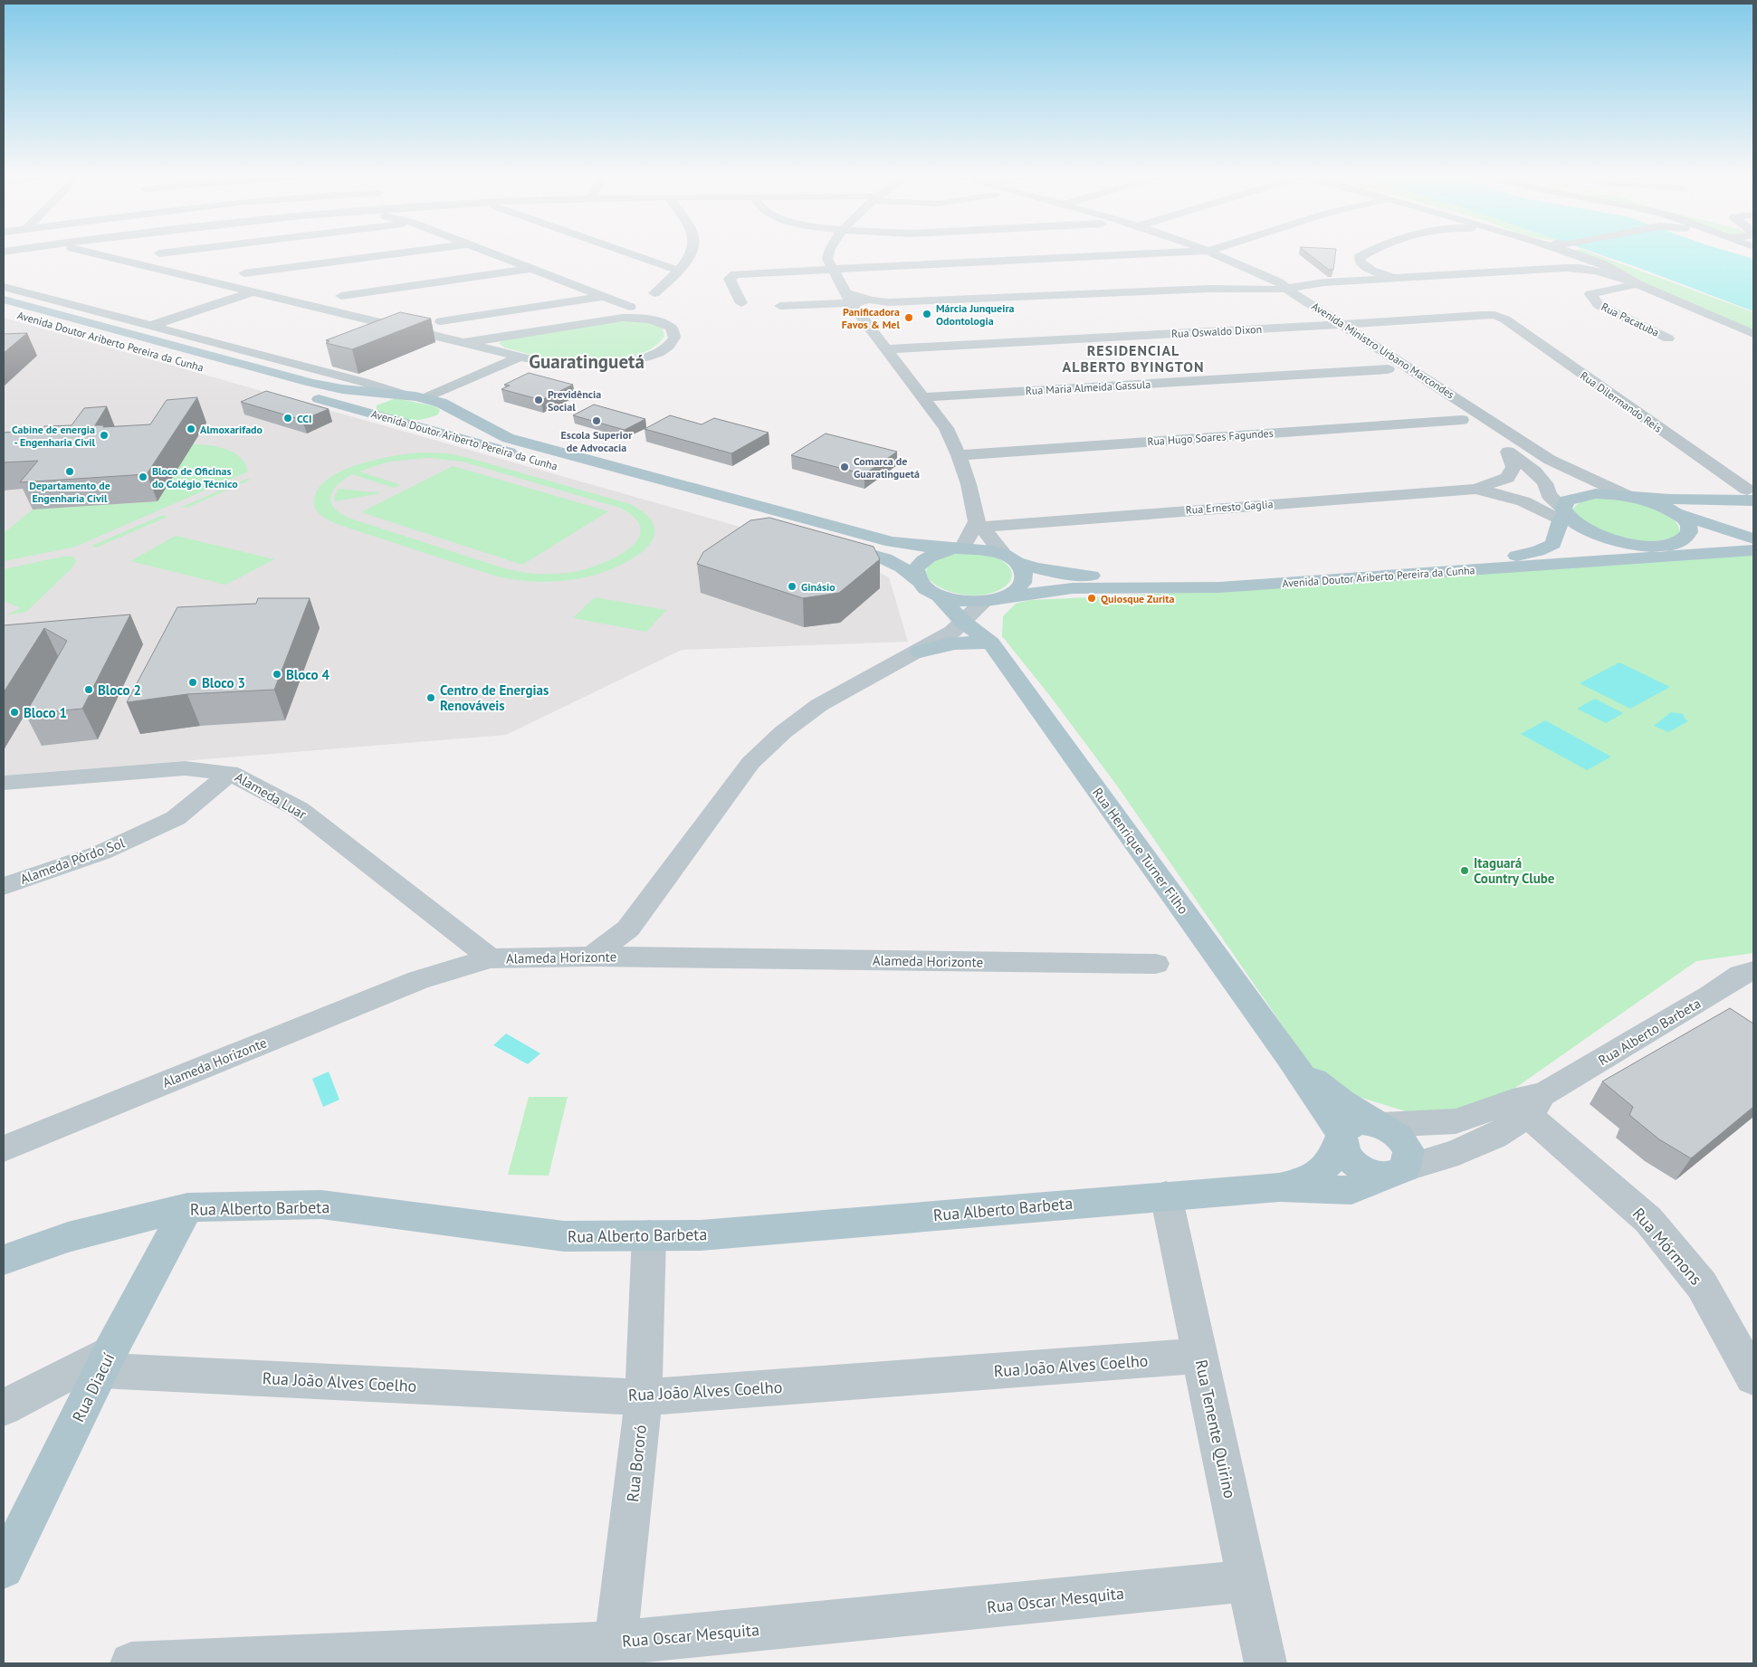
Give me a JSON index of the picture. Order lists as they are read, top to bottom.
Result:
{
  "streets": {
    "main road": [
      "Avenida Doutor Ariberto Pereira da Cunha",
      "Rua Henrique Turner Filho",
      "Rua Alberto Barbeta",
      "Rua Diacuí"
    ],
    "street": [
      "Rua Pacatuba",
      "Rua Oswaldo Dixon",
      "Avenida Ministro Urbano Marcondes",
      "Rua Maria Almeida Gassula",
      "Rua Dilermando Reis",
      "Rua Hugo Soares Fagundes",
      "Rua Ernesto Gaglia",
      "Alameda Luar",
      "Alameda Pôrdo Sol",
      "Alameda Horizonte",
      "Rua Mórmons",
      "Rua João Alves Coelho",
      "Rua Tenente Quirino",
      "Rua Bororó",
      "Rua Oscar Mesquita"
    ]
  },
  "crossings": [
    ["Rua Oswaldo Dixon", "Avenida Ministro Urbano Marcondes"],
    ["Rua Oswaldo Dixon", "Rua Dilermando Reis"],
    ["Avenida Doutor Ariberto Pereira da Cunha", "Rua Henrique Turner Filho"],
    ["Avenida Ministro Urbano Marcondes", "Rua Maria Almeida Gassula"],
    ["Avenida Ministro Urbano Marcondes", "Rua Hugo Soares Fagundes"],
    ["Alameda Luar", "Alameda Pôrdo Sol"],
    ["Alameda Luar", "Alameda Horizonte"],
    ["Rua Alberto Barbeta", "Rua Mórmons"],
    ["Rua Alberto Barbeta", "Rua Diacuí"],
    ["Rua Alberto Barbeta", "Rua Tenente Quirino"],
    ["Rua Alberto Barbeta", "Rua Bororó"],
    ["Rua João Alves Coelho", "Rua Diacuí"],
    ["Rua João Alves Coelho", "Rua Tenente Quirino"],
    ["Rua João Alves Coelho", "Rua Bororó"],
    ["Rua Tenente Quirino", "Rua Oscar Mesquita"],
    ["Rua Bororó", "Rua Oscar Mesquita"]
  ],
  "districts": ["RESIDENCIAL ALBERTO BYINGTON", "Guaratinguetá"],
  "places": [
    "Márcia Junqueira Odontologia",
    "Panificadora Favos & Mel",
    "Previdência Social",
    "CCI",
    "Escola Superior de Advocacia",
    "Almoxarifado",
    "Cabine de energia - Engenharia Civil",
    "Comarca de Guaratinguetá",
    "Departamento de Engenharia Civil",
    "Bloco de Oficinas do Colégio Técnico",
    "Ginásio",
    "Quiosque Zurita",
    "Bloco 4",
    "Bloco 3",
    "Bloco 2",
    "Centro de Energias Renováveis",
    "Bloco 1",
    "Itaguará Country Clube"
  ]
}
